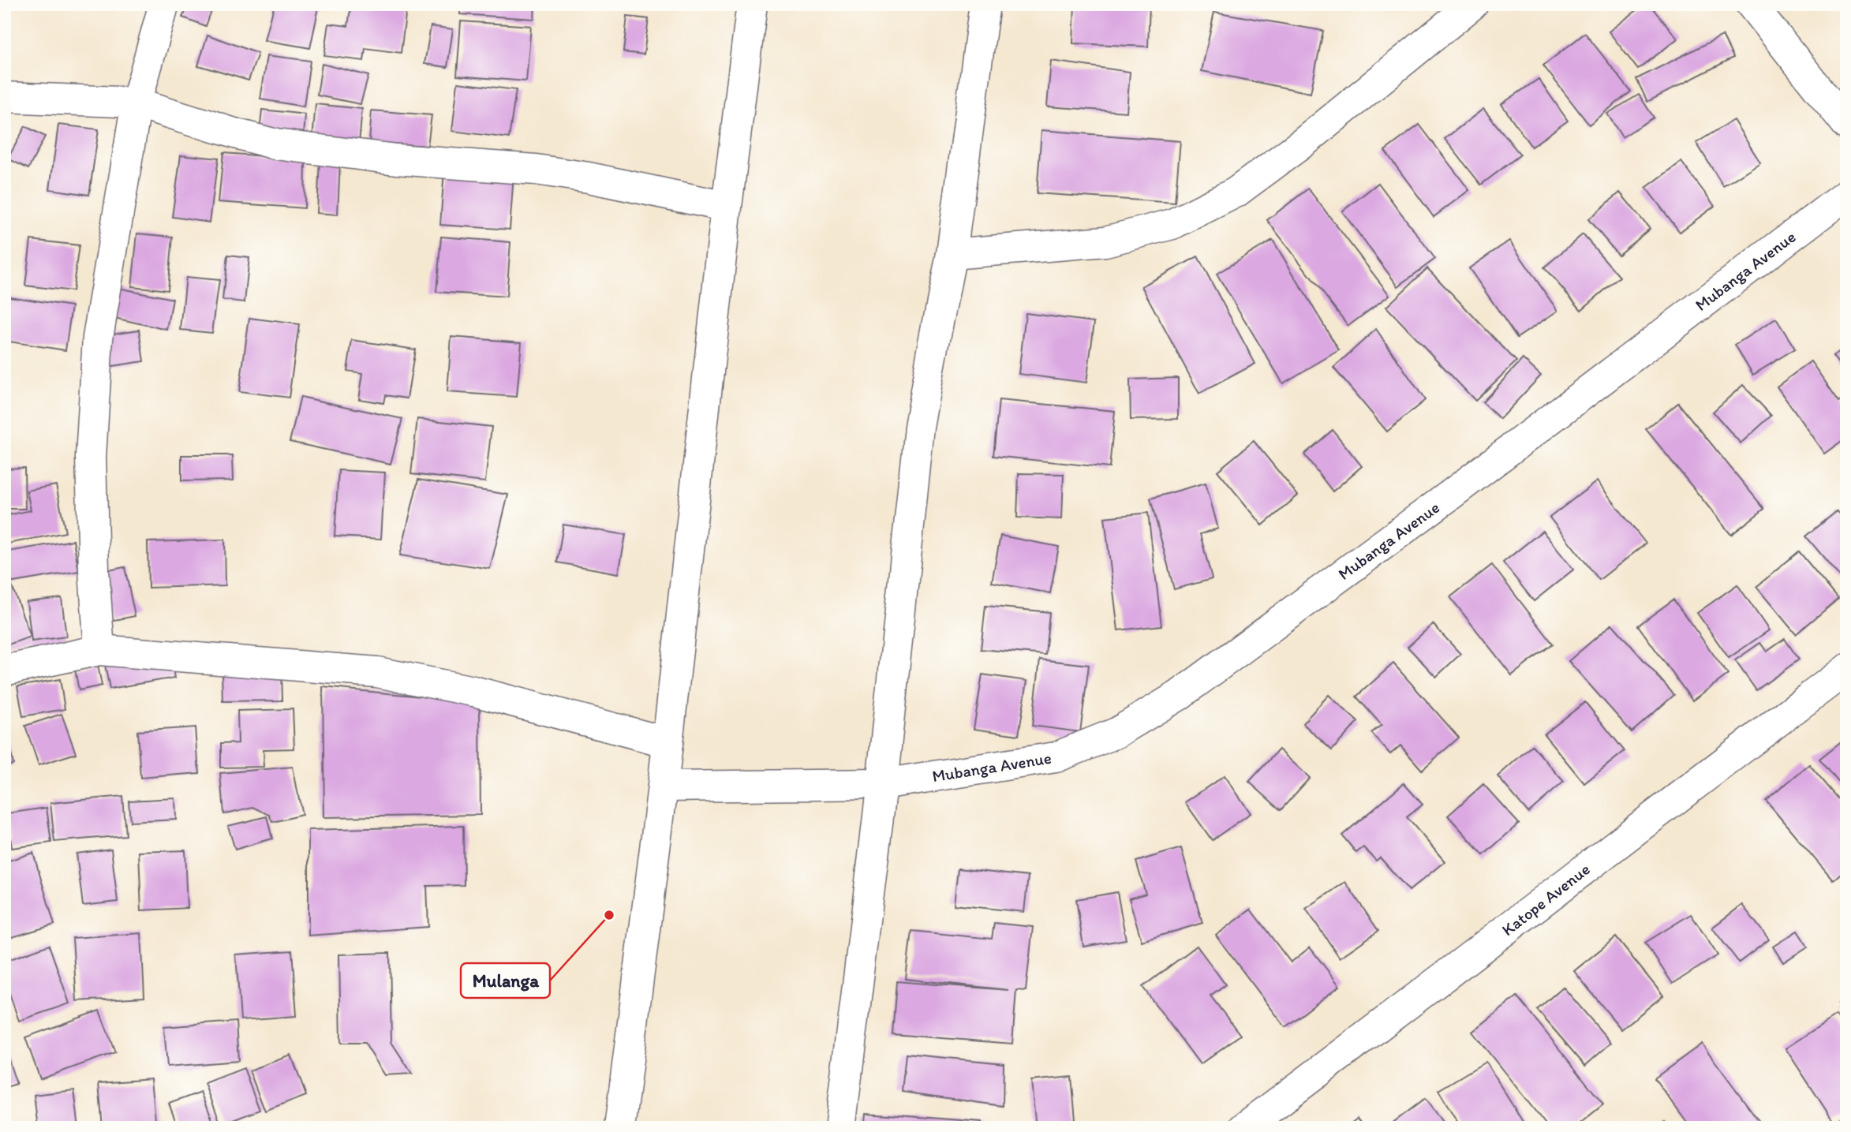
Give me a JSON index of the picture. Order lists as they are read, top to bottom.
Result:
{
  "streets": {
    "street": ["Mubanga Avenue", "Katope Avenue"]
  },
  "places": ["Mulanga"]
}
